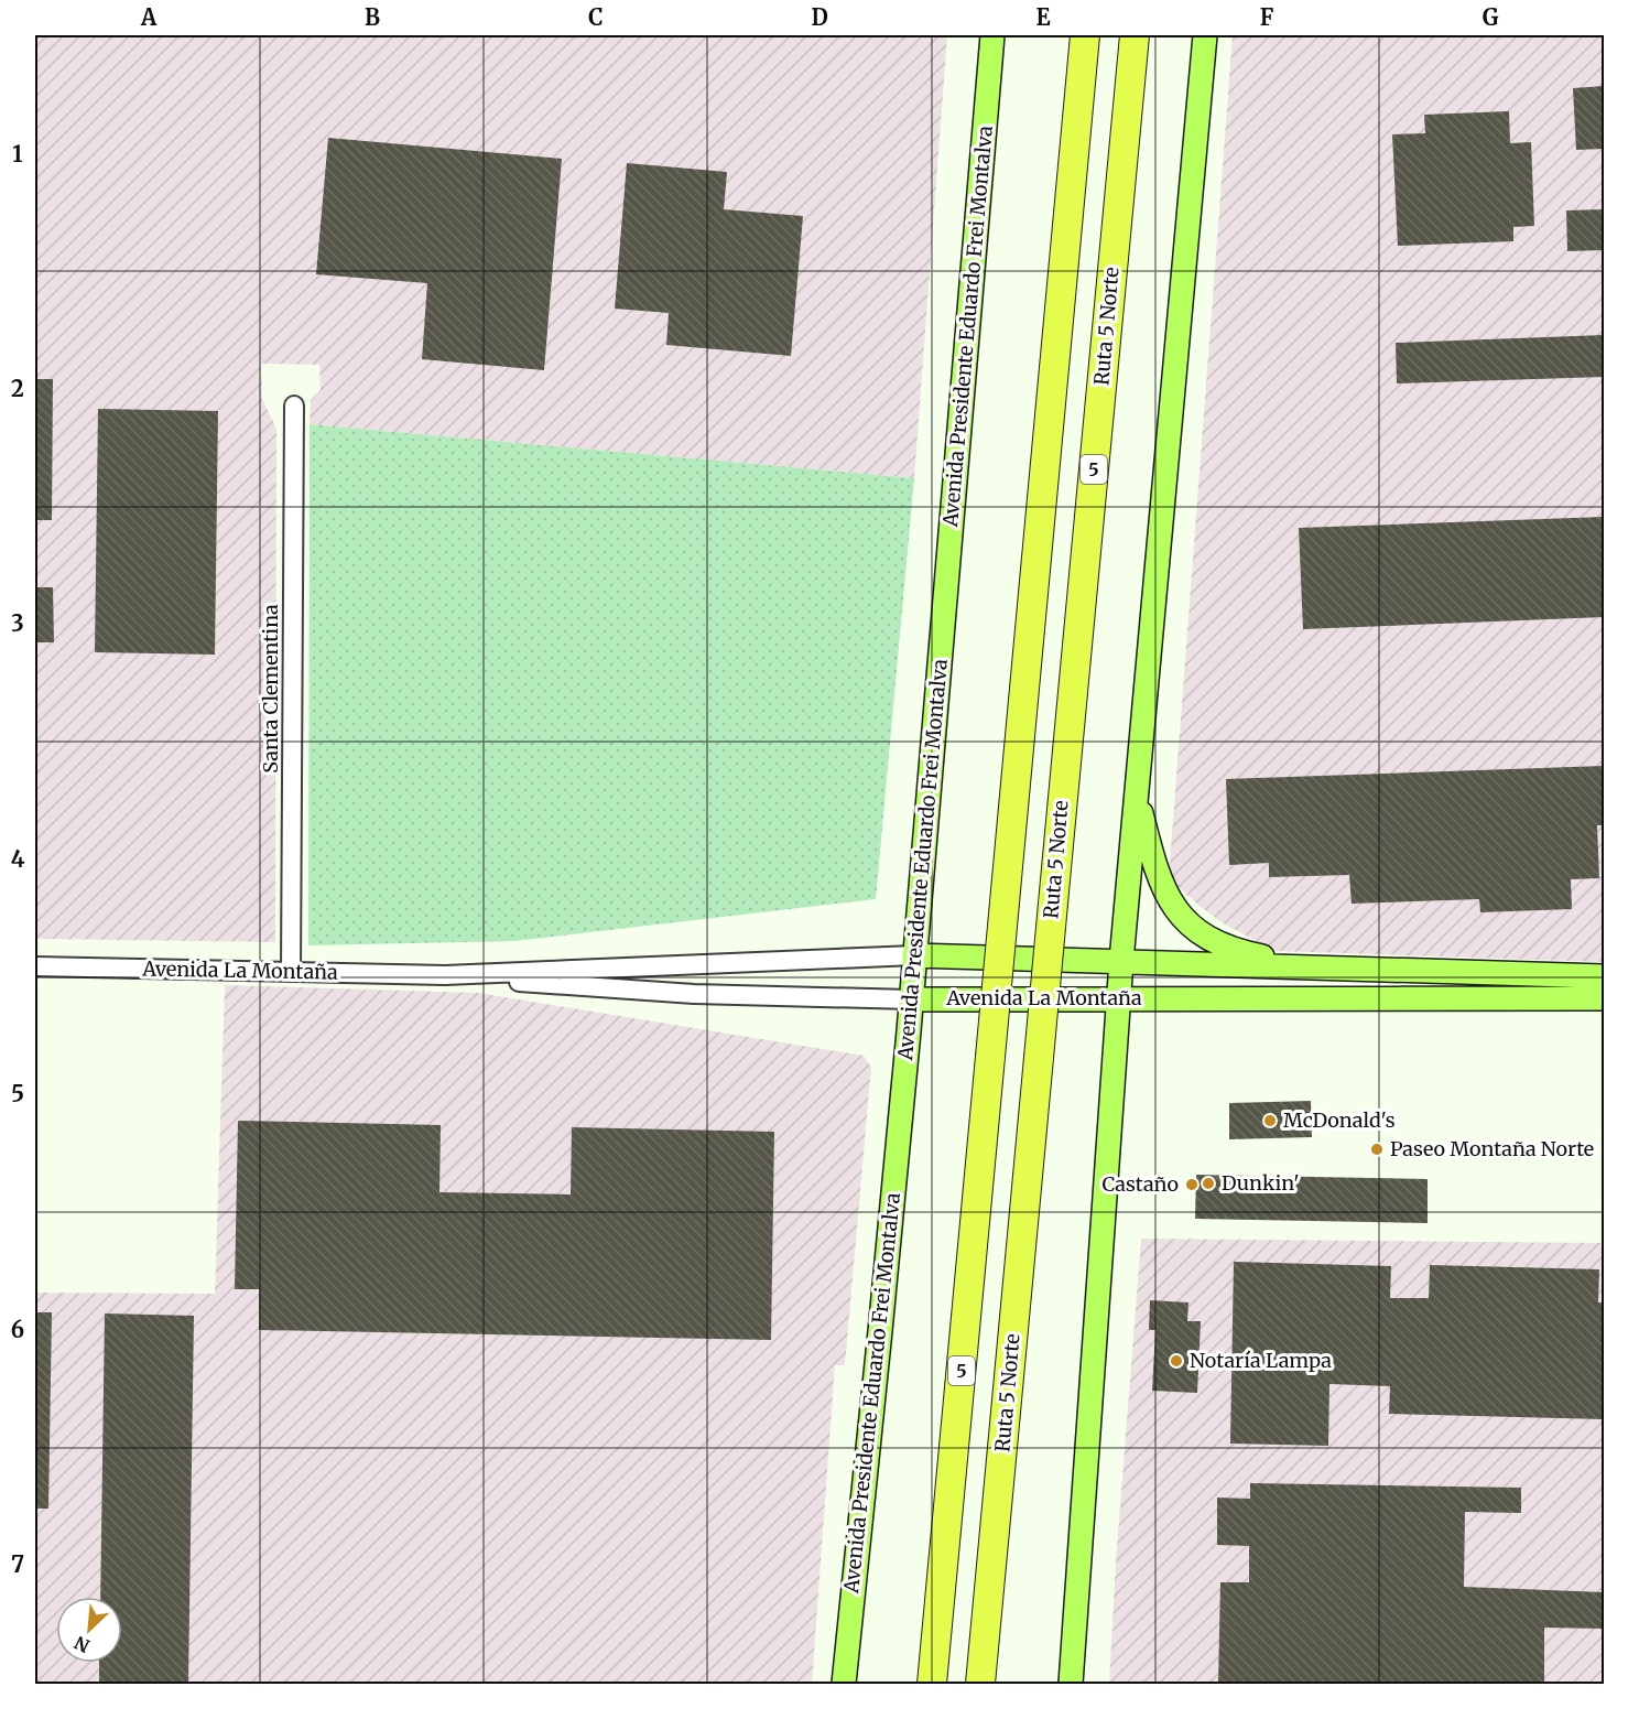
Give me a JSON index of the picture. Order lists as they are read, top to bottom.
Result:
{
  "streets": {
    "highway": ["Ruta 5 Norte", "5"],
    "main road": ["Avenida Presidente Eduardo Frei Montalva", "Avenida La Montaña"],
    "street": ["Santa Clementina"]
  },
  "crossings": [
    ["Avenida Presidente Eduardo Frei Montalva", "Avenida La Montaña"],
    ["Santa Clementina", "Avenida La Montaña"]
  ],
  "places": [
    "McDonald's",
    "Paseo Montaña Norte",
    "Dunkin'",
    "Castaño",
    "Notaría Lampa"
  ],
  "north": "bottom left",
  "grid": {
    "columns": [
      "A",
      "B",
      "C",
      "D",
      "E",
      "F",
      "G"
    ],
    "rows": [
      "1",
      "2",
      "3",
      "4",
      "5",
      "6",
      "7"
    ]
  }
}
